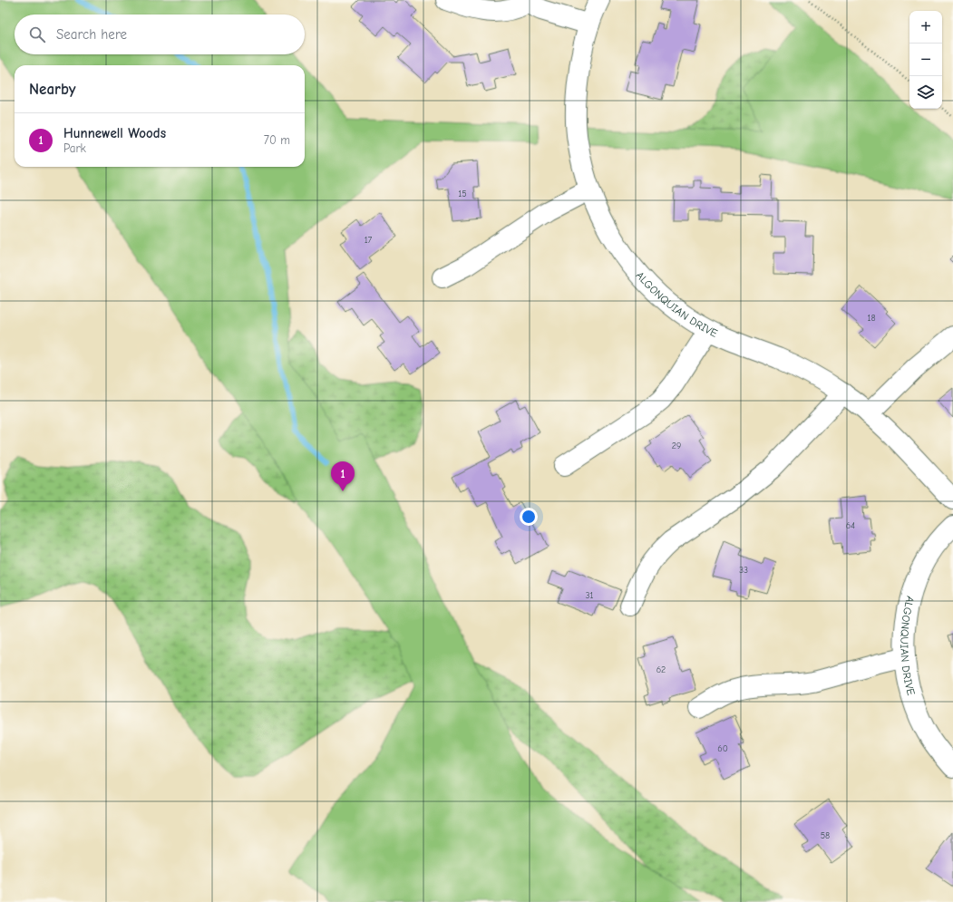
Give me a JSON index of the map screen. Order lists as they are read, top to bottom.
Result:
{
  "streets": {
    "street": ["ALGONQUIAN DRIVE"]
  },
  "house_numbers": [
    "15",
    "17",
    "18",
    "29",
    "64",
    "33",
    "31",
    "62",
    "60",
    "58"
  ],
  "page": {
    "map_buttons": ["+", "−"],
    "search": "Search here",
    "heading": "Nearby",
    "list": [
      {
        "mark": "1",
        "name": "Hunnewell Woods",
        "note": "Park",
        "value": "70 m"
      }
    ],
    "pins": "1"
  }
}
